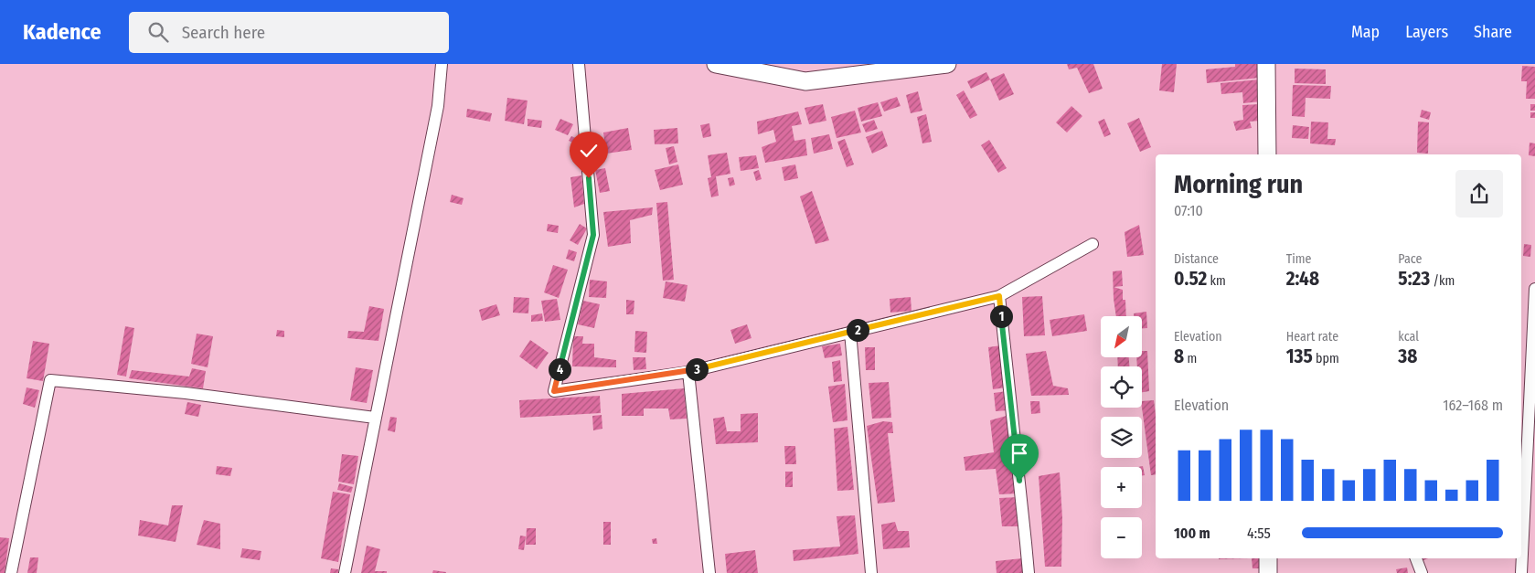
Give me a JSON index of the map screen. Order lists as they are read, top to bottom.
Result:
{
  "north": "bottom left",
  "page": {
    "header": "Kadence",
    "search": "Search here",
    "nav": ["Map", "Layers", "Share"],
    "heading": ["Morning run", "07:10"],
    "stats": [
      ["Distance", "0.52 km"],
      ["Time", "2:48"],
      ["Pace", "5:23 /km"],
      ["Elevation", "8 m"],
      ["Heart rate", "135 bpm"],
      ["kcal", "38"]
    ],
    "pins": [
      "1",
      "2",
      "3",
      "4"
    ],
    "map_buttons": ["+", "−"],
    "chart": ["Elevation", "162–168 m"],
    "list": [
      {
        "name": "100 m",
        "note": "4:55"
      }
    ]
  }
}
